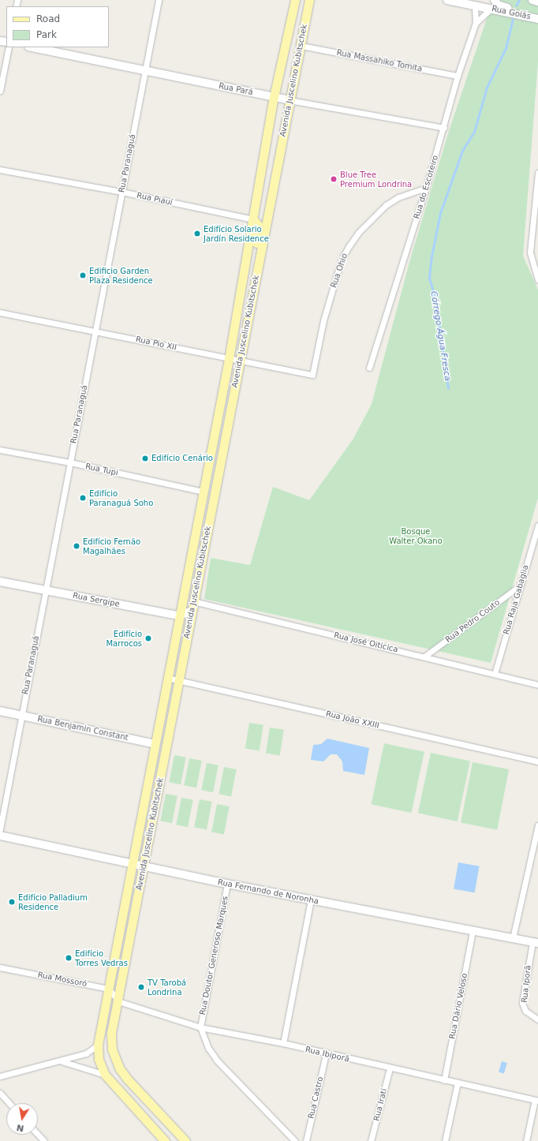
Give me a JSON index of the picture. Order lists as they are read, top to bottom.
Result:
{
  "streets": {
    "main road": ["Avenida Juscelino Kubitschek"],
    "street": [
      "Rua Goiás",
      "Rua Massahiko Tomita",
      "Rua Pará",
      "Rua Paranaguá",
      "Rua do Escoteiro",
      "Rua Piauí",
      "Rua Ohio",
      "Rua Pio XII",
      "Rua Tupi",
      "Rua Sergipe",
      "Rua Raja Gabaglia",
      "Rua Pedro Couto",
      "Rua José Oiticica",
      "Rua João XXIII",
      "Rua Benjamin Constant",
      "Rua Fernando de Noronha",
      "Rua Doutor Generoso Marques",
      "Rua Mossoró",
      "Rua Iporã",
      "Rua Dário Veloso",
      "Rua Ibiporã",
      "Rua Castro",
      "Rua Irati"
    ]
  },
  "crossings": [
    ["Rua Goiás", "Rua do Escoteiro"],
    ["Rua Massahiko Tomita", "Avenida Juscelino Kubitschek"],
    ["Rua Massahiko Tomita", "Rua do Escoteiro"],
    ["Avenida Juscelino Kubitschek", "Rua Pará"],
    ["Avenida Juscelino Kubitschek", "Rua Piauí"],
    ["Avenida Juscelino Kubitschek", "Rua Pio XII"],
    ["Avenida Juscelino Kubitschek", "Rua Tupi"],
    ["Avenida Juscelino Kubitschek", "Rua Sergipe"],
    ["Avenida Juscelino Kubitschek", "Rua José Oiticica"],
    ["Avenida Juscelino Kubitschek", "Rua João XXIII"],
    ["Avenida Juscelino Kubitschek", "Rua Benjamin Constant"],
    ["Avenida Juscelino Kubitschek", "Rua Fernando de Noronha"],
    ["Avenida Juscelino Kubitschek", "Rua Mossoró"],
    ["Avenida Juscelino Kubitschek", "Rua Ibiporã"],
    ["Rua Pará", "Rua Paranaguá"],
    ["Rua Pará", "Rua do Escoteiro"],
    ["Rua Paranaguá", "Rua Piauí"],
    ["Rua Paranaguá", "Rua Pio XII"],
    ["Rua Paranaguá", "Rua Tupi"],
    ["Rua Paranaguá", "Rua Sergipe"],
    ["Rua Paranaguá", "Rua Benjamin Constant"],
    ["Rua do Escoteiro", "Rua Ohio"],
    ["Rua Ohio", "Rua Pio XII"],
    ["Rua Raja Gabaglia", "Rua Pedro Couto"],
    ["Rua Raja Gabaglia", "Rua José Oiticica"],
    ["Rua Pedro Couto", "Rua José Oiticica"],
    ["Rua Fernando de Noronha", "Rua Doutor Generoso Marques"],
    ["Rua Fernando de Noronha", "Rua Iporã"],
    ["Rua Fernando de Noronha", "Rua Dário Veloso"],
    ["Rua Doutor Generoso Marques", "Rua Ibiporã"],
    ["Rua Dário Veloso", "Rua Ibiporã"],
    ["Rua Ibiporã", "Rua Castro"],
    ["Rua Ibiporã", "Rua Irati"]
  ],
  "water": ["Córrego Água Fresca"],
  "parks": ["Bosque Walter Okano"],
  "places": [
    "Blue Tree Premium Londrina",
    "Edifício Solario Jardín Residence",
    "Edificio Garden Plaza Residence",
    "Edifício Cenário",
    "Edifício Paranaguá Soho",
    "Edifício Fernão Magalhães",
    "Edifício Marrocos",
    "Edifício Palladium Residence",
    "Edifício Torres Vedras",
    "TV Tarobá Londrina"
  ],
  "legend": ["Road", "Park"],
  "north": "bottom"
}
